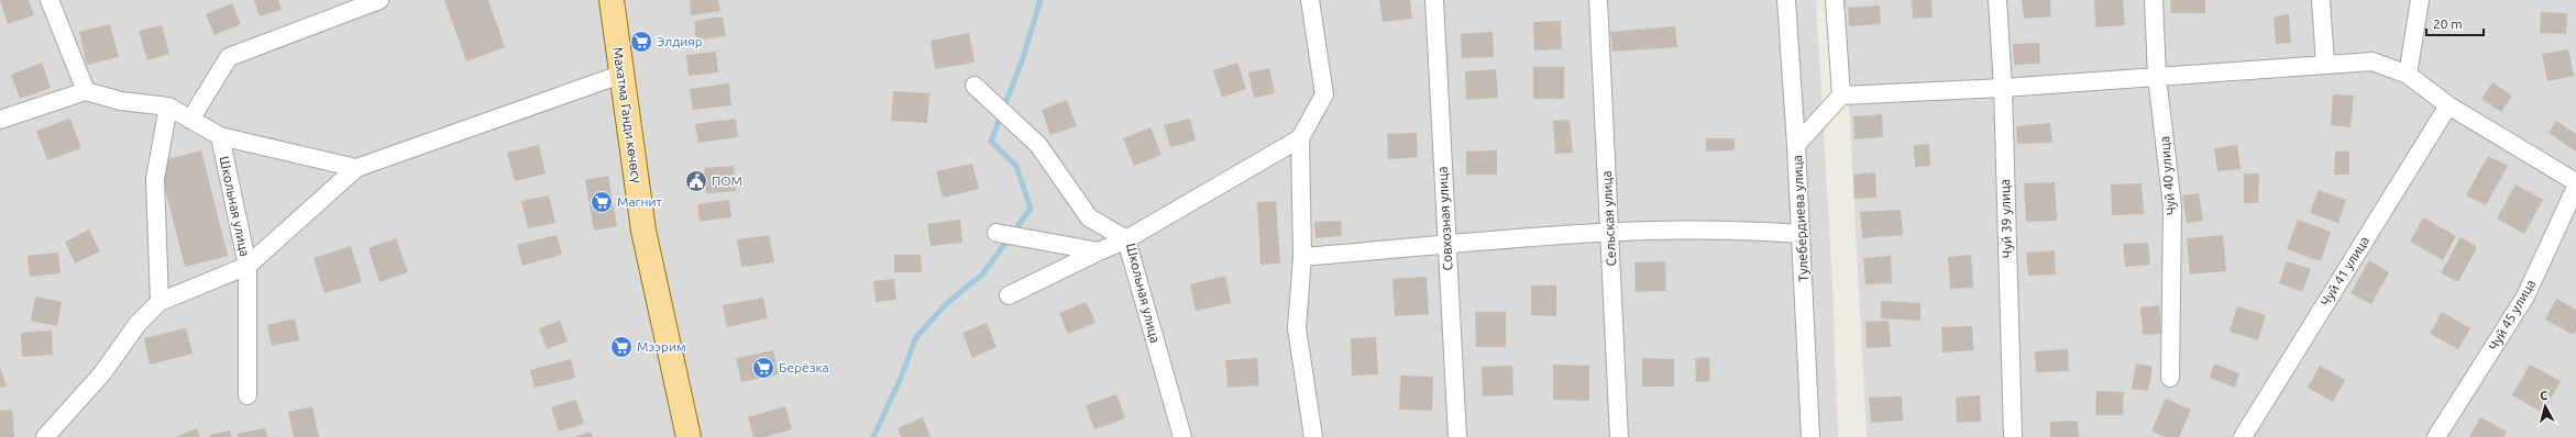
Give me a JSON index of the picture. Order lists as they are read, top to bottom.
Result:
{
  "streets": {
    "main road": ["Махатма Ганди көчөсү"],
    "street": [
      "Чуй 40 улица",
      "Школьная улица",
      "Совхозная улица",
      "Сельская улица",
      "Тулебердиева улица",
      "Чуй 39 улица",
      "Чуй 41 улица",
      "Чуй 45 улица"
    ]
  },
  "places": {
    "supermarket": [
      "Элдияр",
      "Магнит",
      "Мээрим",
      "Берёзка"
    ],
    "public building": ["ПОМ"]
  },
  "scale_bar": "20 m",
  "north": "top"
}
